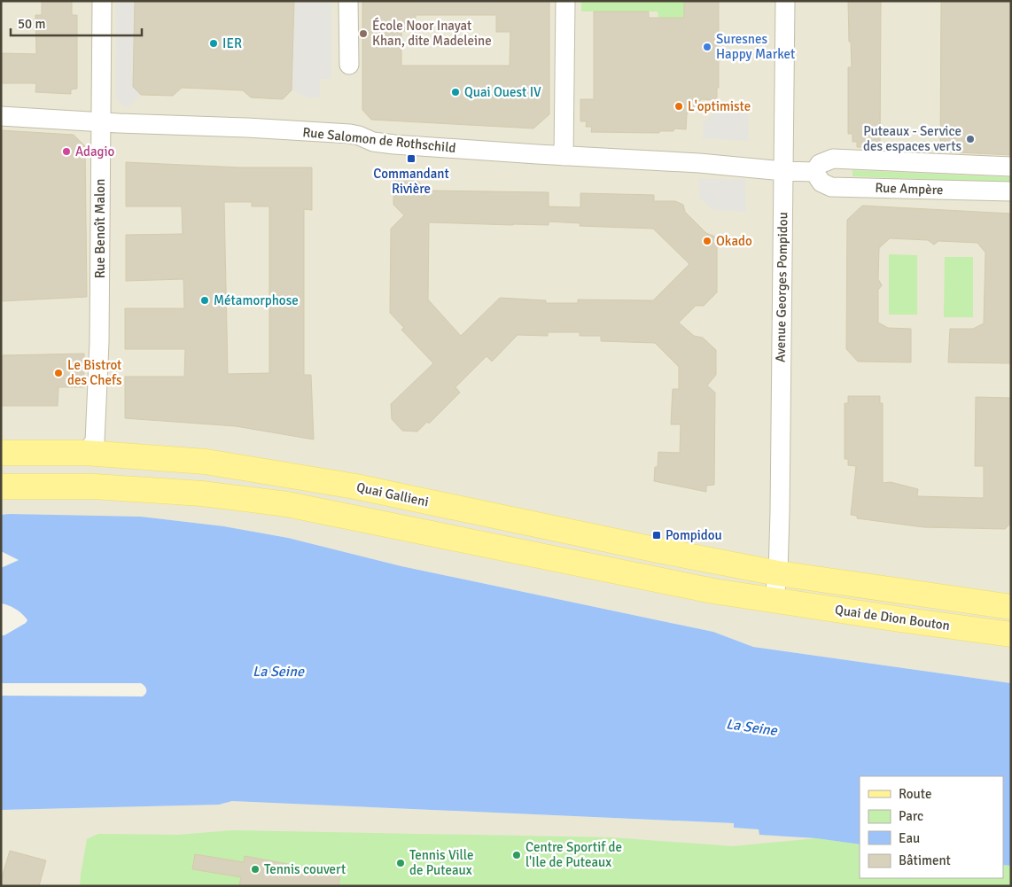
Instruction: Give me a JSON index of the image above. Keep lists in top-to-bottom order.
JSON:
{
  "streets": {
    "main road": ["Quai Gallieni", "Quai de Dion Bouton"],
    "street": [
      "Rue Salomon de Rothschild",
      "Rue Ampère",
      "Rue Benoît Malon",
      "Avenue Georges Pompidou"
    ]
  },
  "crossings": [
    ["Rue Salomon de Rothschild", "Rue Benoît Malon"],
    ["Rue Salomon de Rothschild", "Avenue Georges Pompidou"],
    ["Rue Benoît Malon", "Quai Gallieni"],
    ["Avenue Georges Pompidou", "Quai Gallieni"],
    ["Avenue Georges Pompidou", "Quai de Dion Bouton"],
    ["Quai Gallieni", "Quai de Dion Bouton"]
  ],
  "water": ["La Seine"],
  "places": {
    "other": [
      "École Noor Inayat Khan, dite Madeleine",
      "IER",
      "Suresnes Happy Market",
      "Quai Ouest IV",
      "L'optimiste",
      "Puteaux - Service des espaces verts",
      "Adagio",
      "Okado",
      "Métamorphose",
      "Le Bistrot des Chefs",
      "Centre Sportif de l'Ile de Puteaux",
      "Tennis Ville de Puteaux",
      "Tennis couvert"
    ],
    "transit": ["Commandant Rivière", "Pompidou"]
  },
  "legend": [
    "Route",
    "Parc",
    "Eau",
    "Bâtiment"
  ],
  "scale_bar": "50 m"
}
